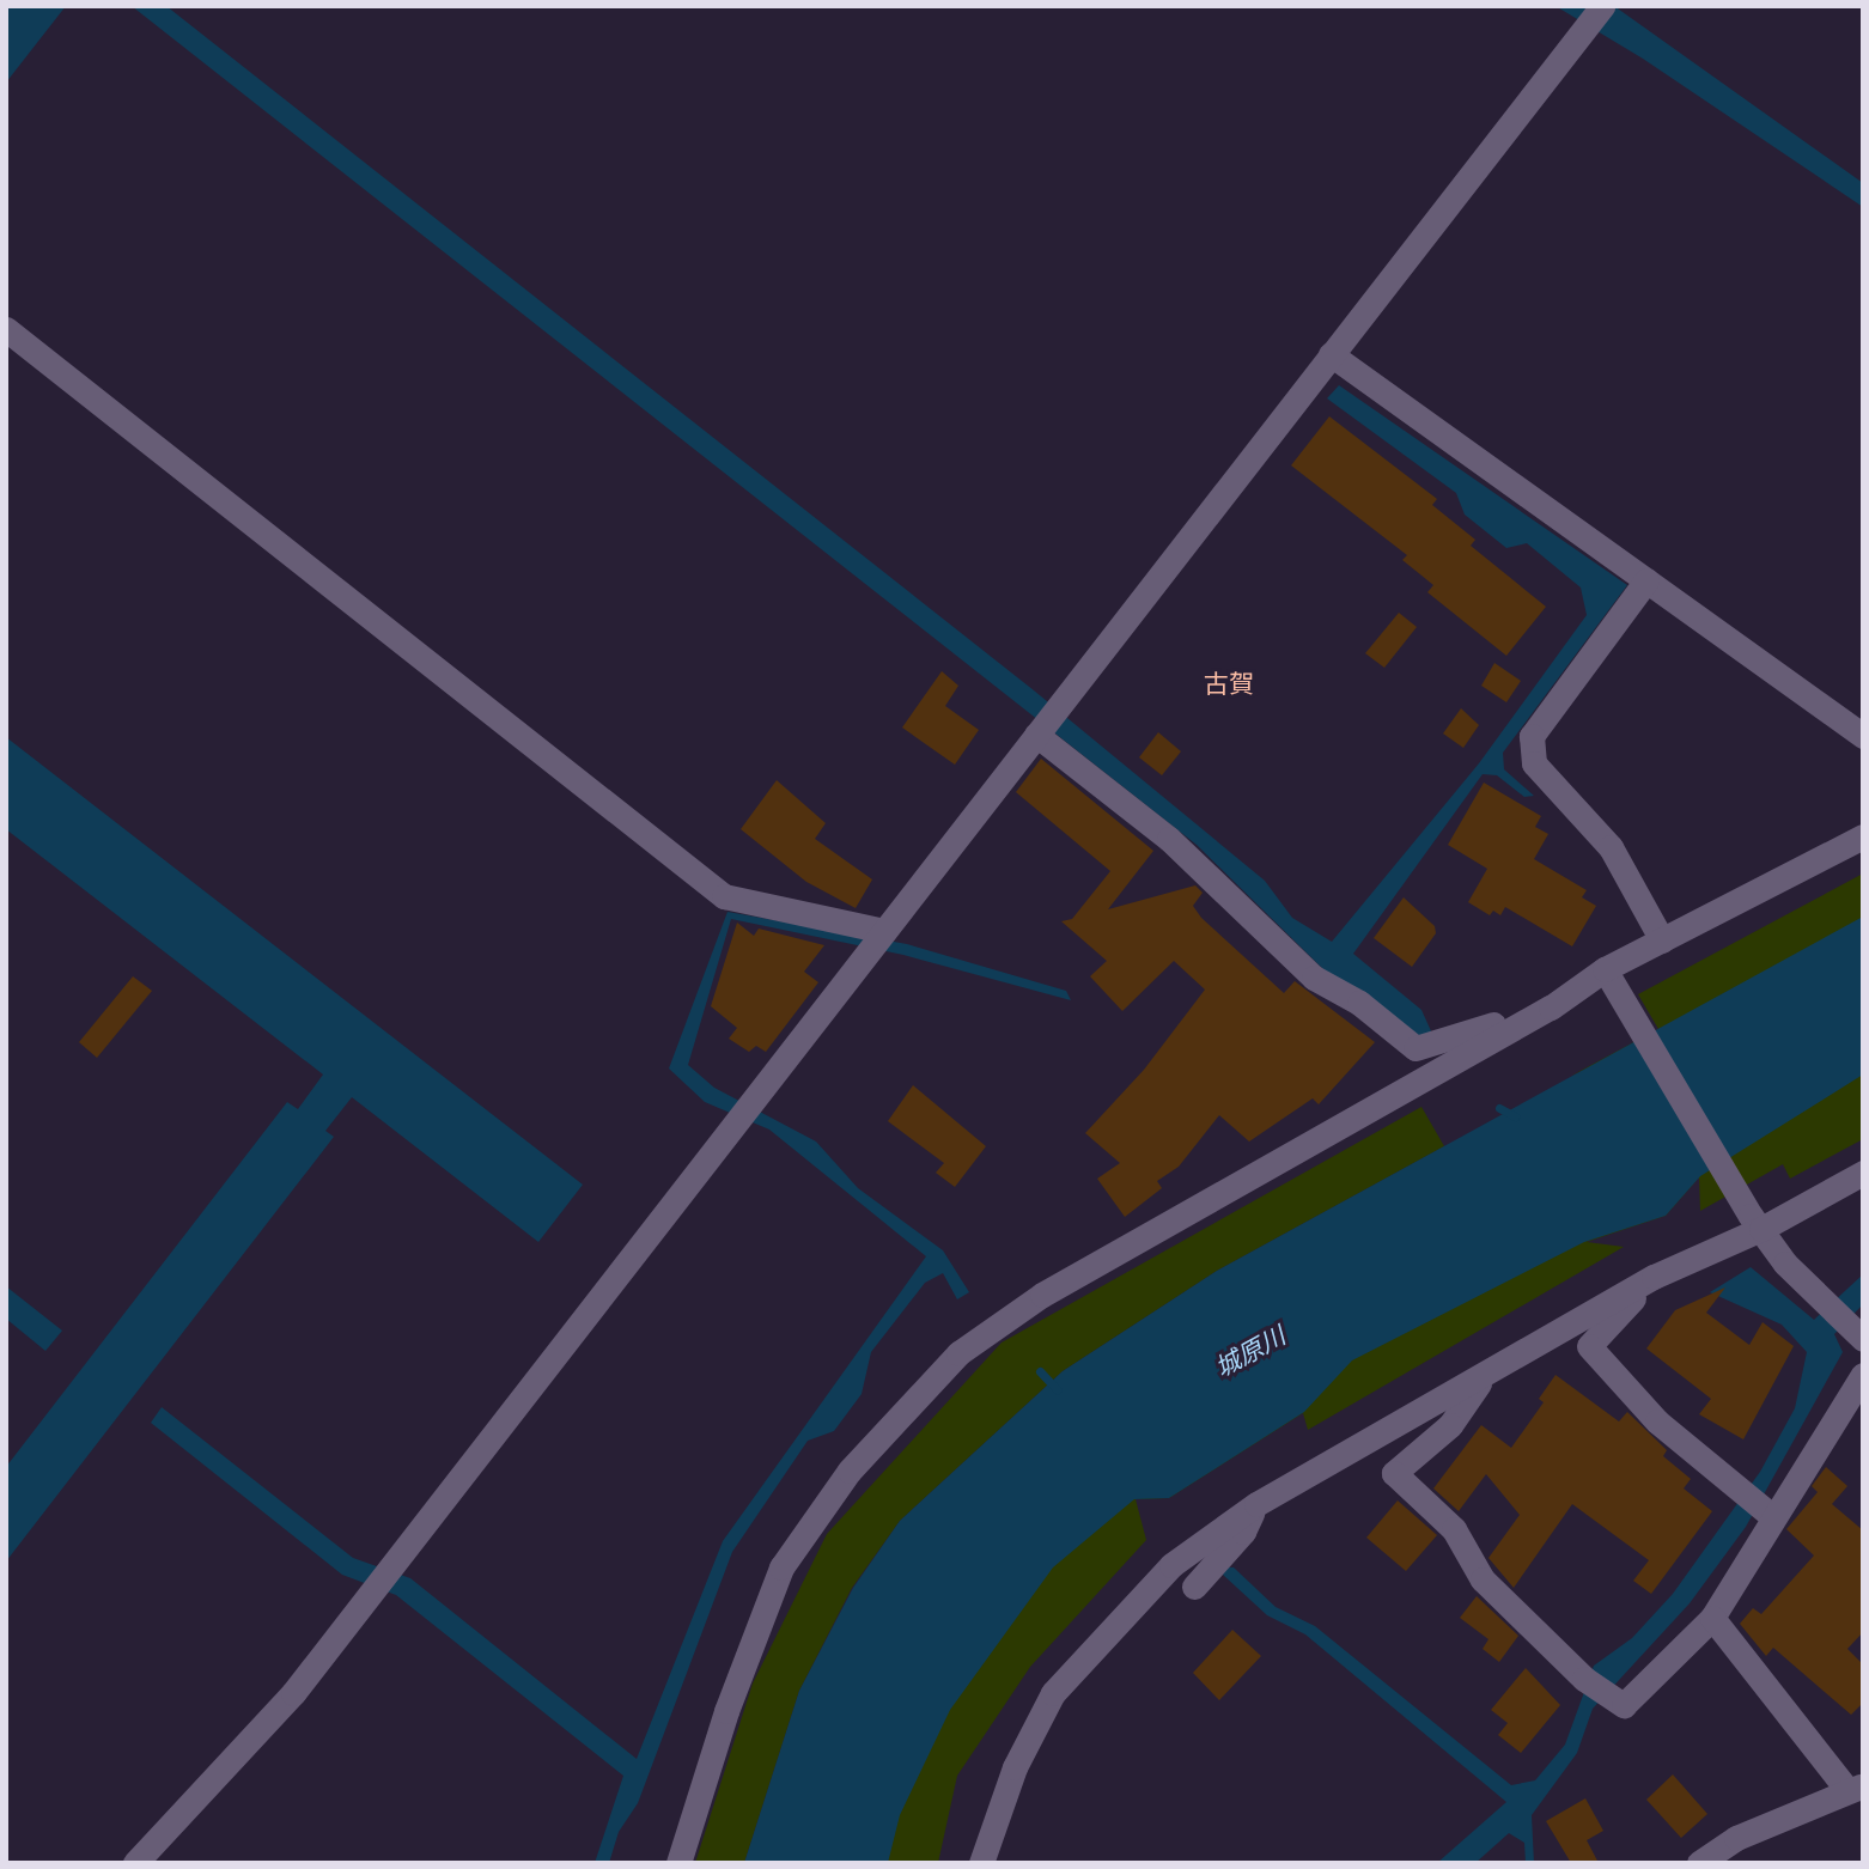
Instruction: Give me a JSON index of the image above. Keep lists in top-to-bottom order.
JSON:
{
  "districts": ["古賀"],
  "water": ["城原川"]
}
